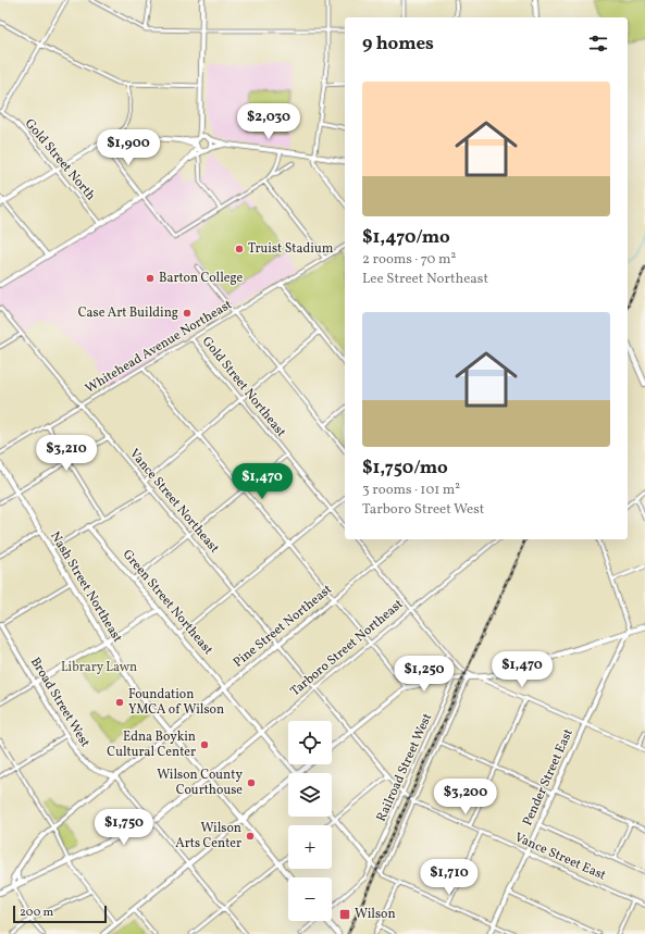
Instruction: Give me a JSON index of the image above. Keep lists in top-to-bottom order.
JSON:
{
  "streets": {
    "main road": ["Nash Street Northeast"],
    "street": [
      "Gold Street North",
      "Whitehead Avenue Northeast",
      "Gold Street Northeast",
      "Vance Street Northeast",
      "Green Street Northeast",
      "Pine Street Northeast",
      "Tarboro Street Northeast",
      "Broad Street West",
      "Railroad Street West",
      "Pender Street East",
      "Vance Street East"
    ]
  },
  "crossings": [
    ["Whitehead Avenue Northeast", "Gold Street Northeast"],
    ["Whitehead Avenue Northeast", "Vance Street Northeast"],
    ["Vance Street Northeast", "Pine Street Northeast"],
    ["Vance Street Northeast", "Tarboro Street Northeast"],
    ["Vance Street Northeast", "Vance Street East"],
    ["Nash Street Northeast", "Pine Street Northeast"],
    ["Nash Street Northeast", "Tarboro Street Northeast"],
    ["Green Street Northeast", "Pine Street Northeast"],
    ["Green Street Northeast", "Tarboro Street Northeast"],
    ["Pine Street Northeast", "Broad Street West"],
    ["Tarboro Street Northeast", "Vance Street East"],
    ["Railroad Street West", "Vance Street East"],
    ["Pender Street East", "Vance Street East"]
  ],
  "parks": ["Library Lawn"],
  "places": {
    "other": [
      "Truist Stadium",
      "Barton College",
      "Case Art Building",
      "Foundation YMCA of Wilson",
      "Edna Boykin Cultural Center",
      "Wilson County Courthouse",
      "Wilson Arts Center"
    ],
    "transit": ["Wilson"]
  },
  "scale_bar": "200 m",
  "page": {
    "heading": "9 homes",
    "list": [
      {
        "name": "$1,470/mo",
        "note": "2 rooms · 70 m² · Lee Street Northeast"
      },
      {
        "name": "$1,750/mo",
        "note": "3 rooms · 101 m² · Tarboro Street West"
      }
    ],
    "price": [
      "$2,030",
      "$1,900",
      "$3,210",
      "$1,470",
      "$1,470",
      "$1,250",
      "$3,200",
      "$1,750",
      "$1,710"
    ],
    "map_buttons": ["+", "−"],
    "scale": "200 m"
  }
}
